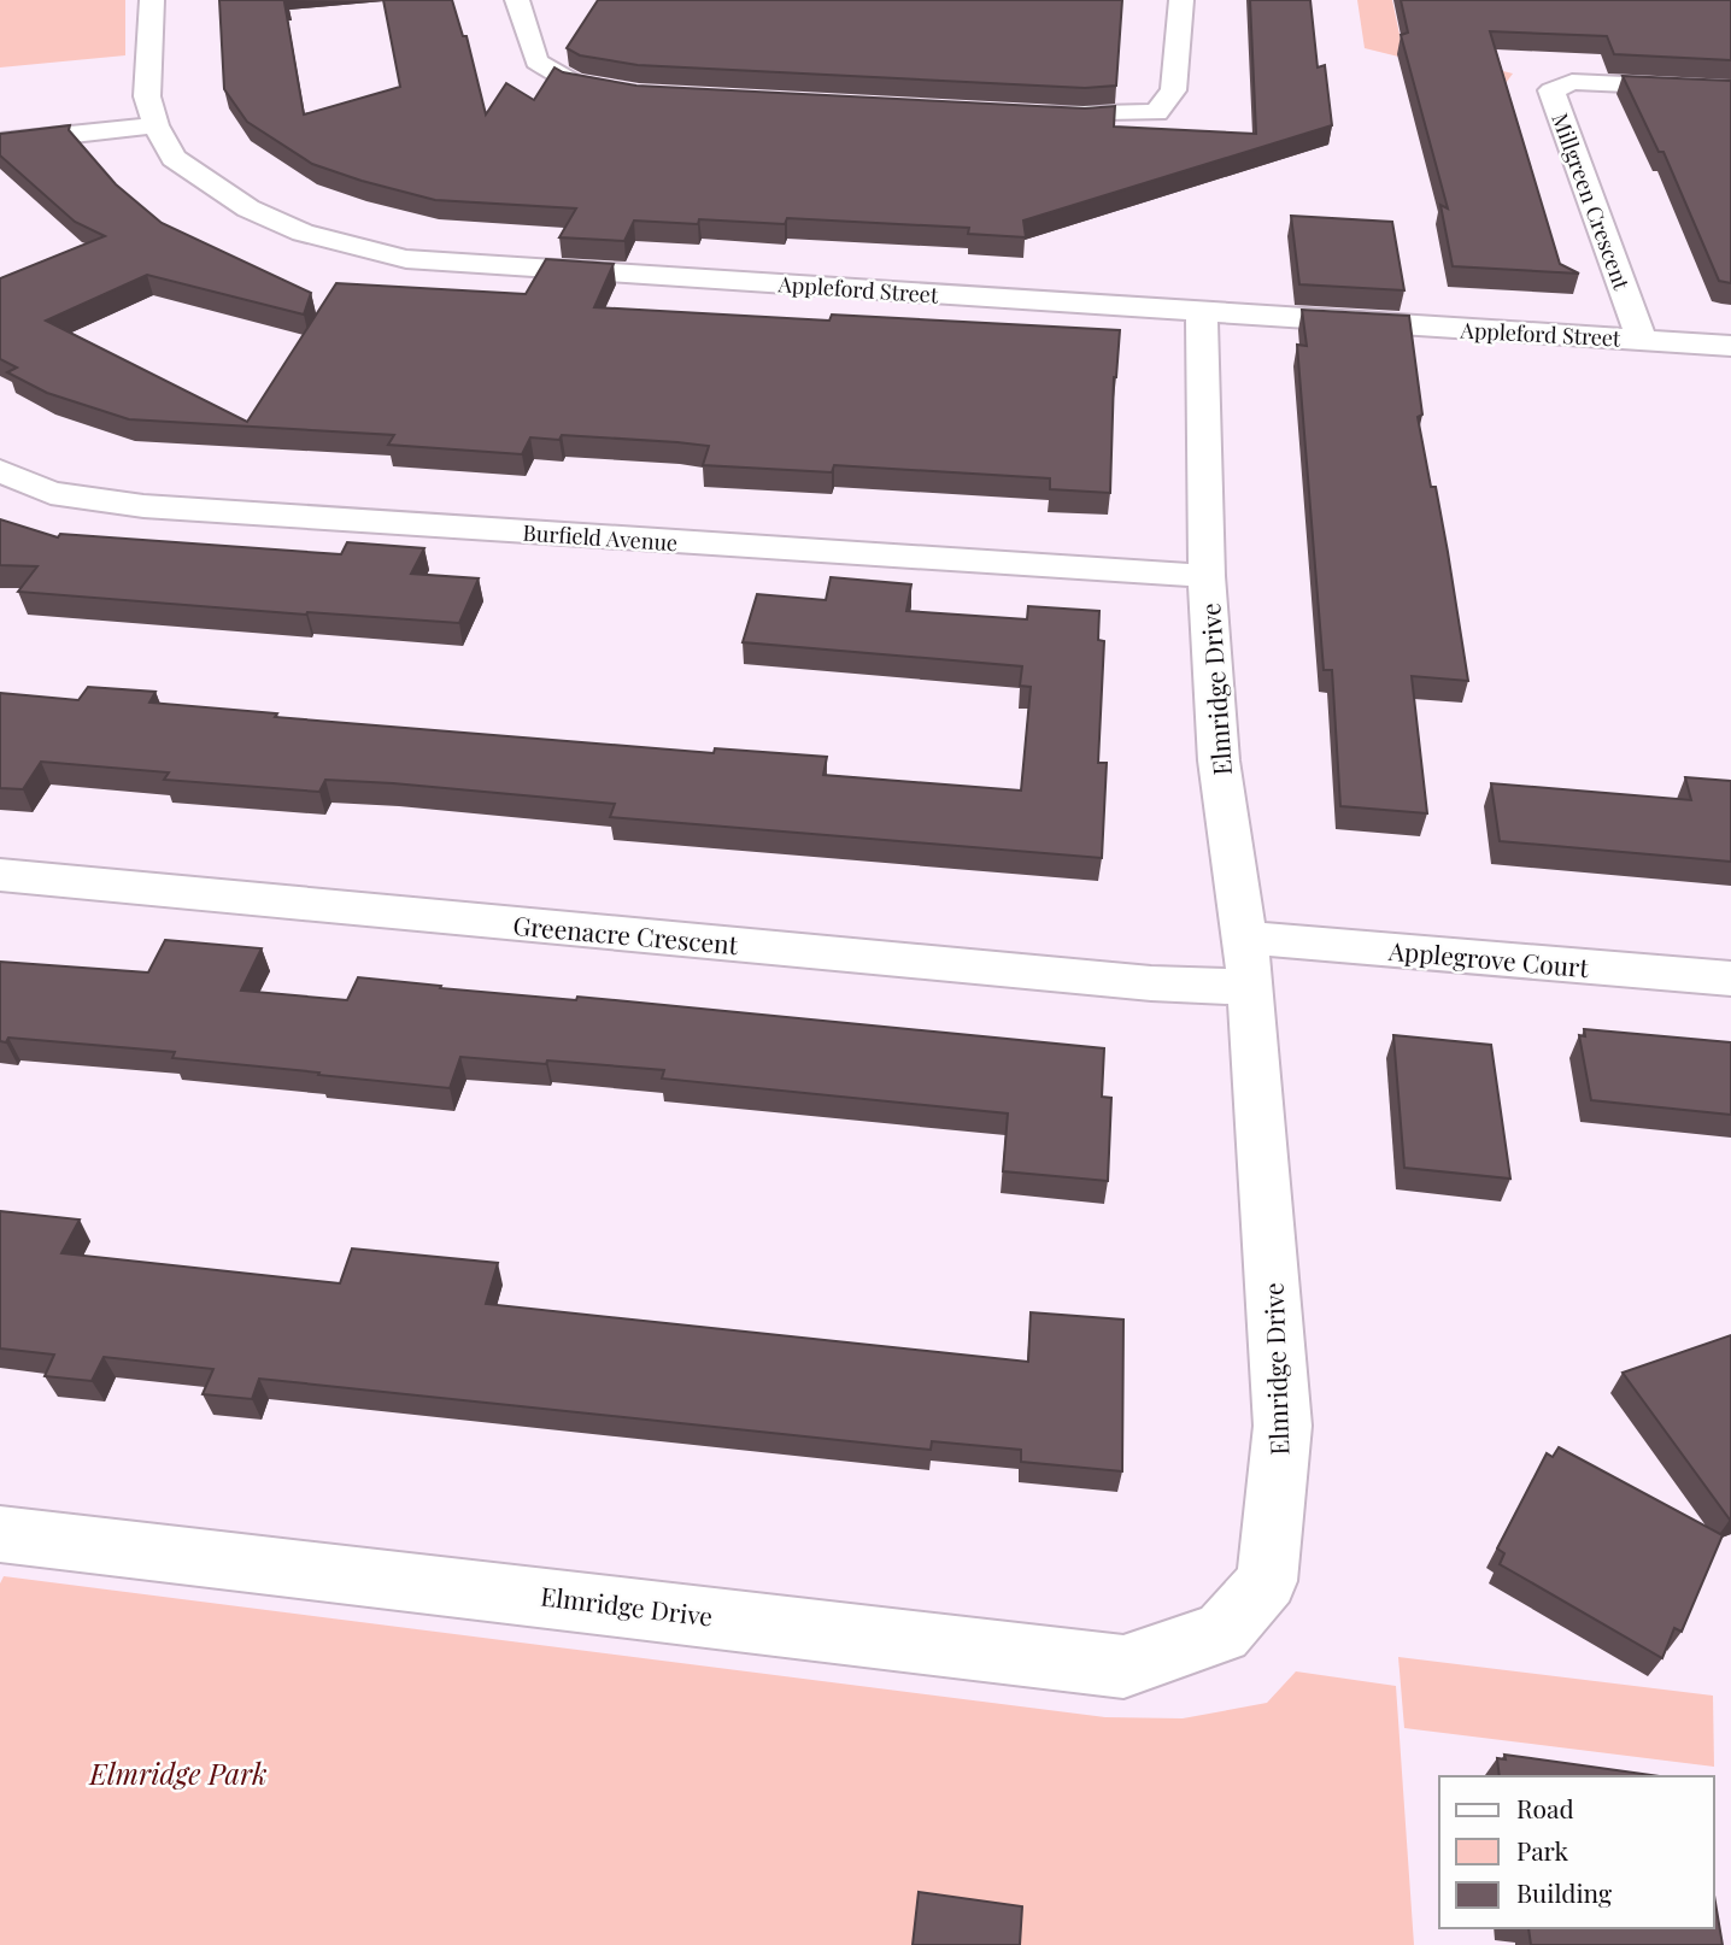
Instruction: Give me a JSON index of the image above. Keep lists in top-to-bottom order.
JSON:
{
  "streets": {
    "street": [
      "Millgreen Crescent",
      "Appleford Street",
      "Burfield Avenue",
      "Elmridge Drive",
      "Greenacre Crescent",
      "Applegrove Court"
    ]
  },
  "crossings": [
    ["Millgreen Crescent", "Appleford Street"],
    ["Appleford Street", "Elmridge Drive"],
    ["Burfield Avenue", "Elmridge Drive"],
    ["Elmridge Drive", "Greenacre Crescent"],
    ["Elmridge Drive", "Applegrove Court"],
    ["Greenacre Crescent", "Applegrove Court"]
  ],
  "parks": ["Elmridge Park"],
  "legend": ["Road", "Park", "Building"]
}
